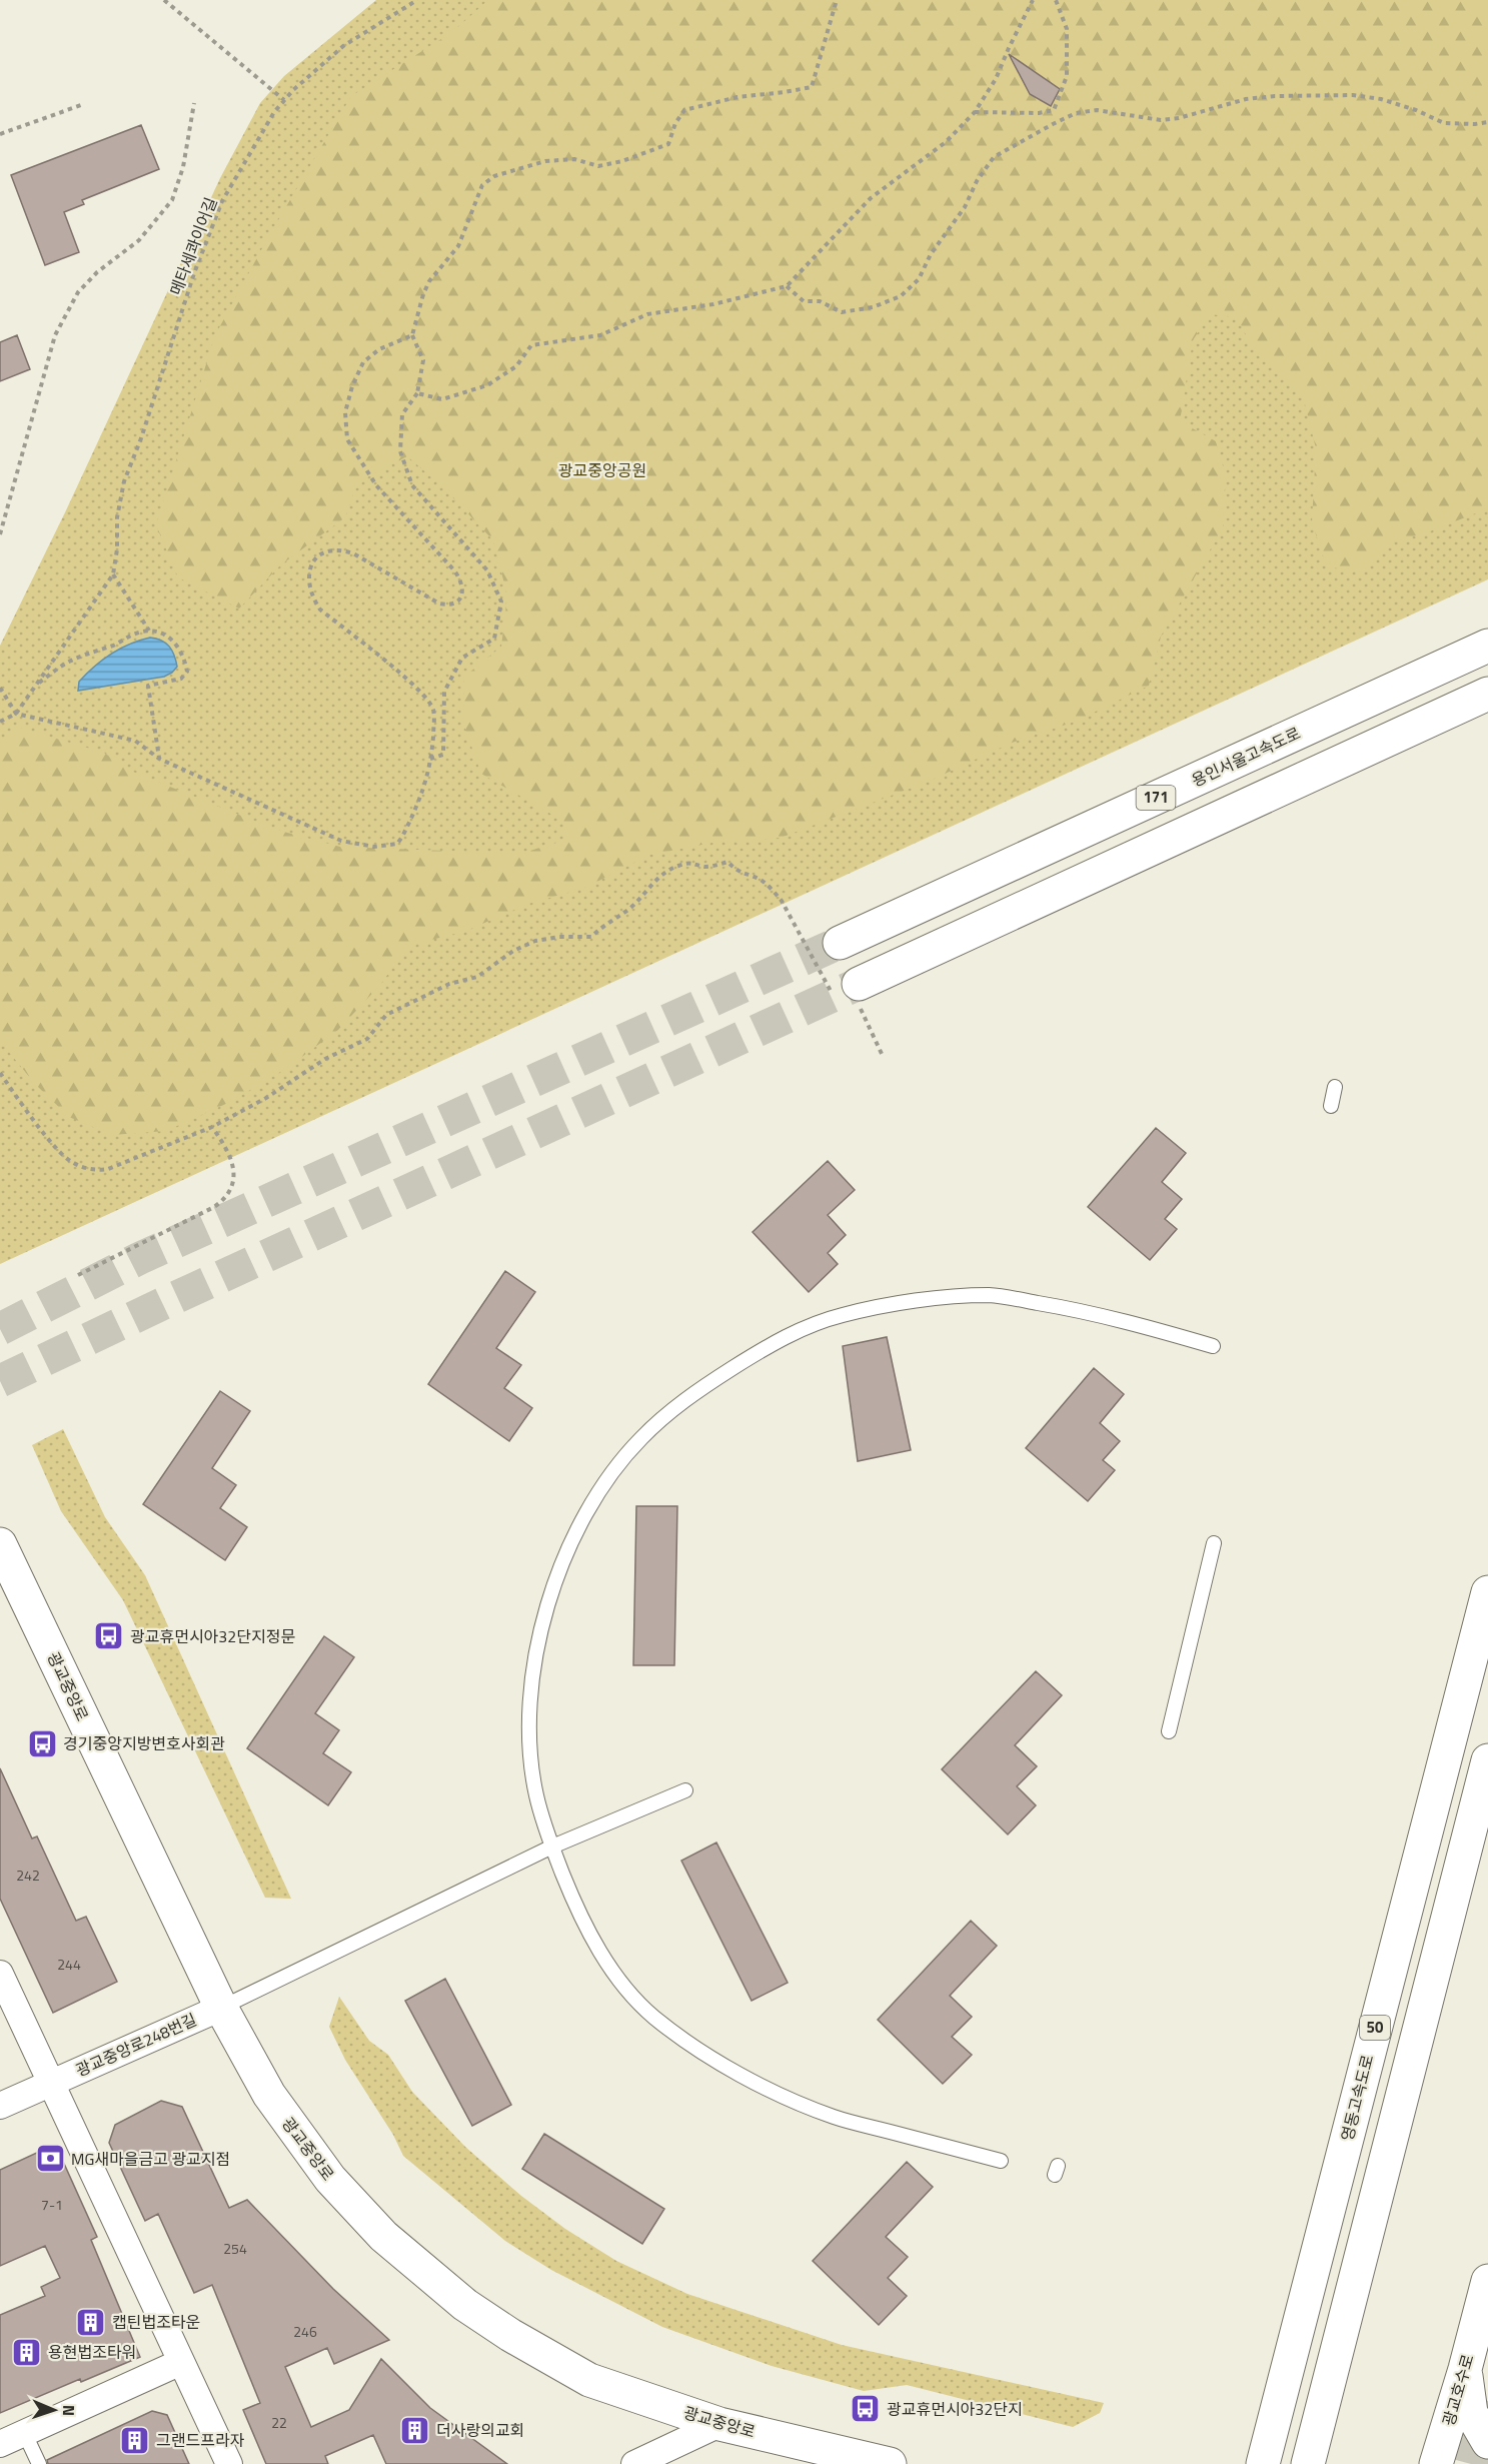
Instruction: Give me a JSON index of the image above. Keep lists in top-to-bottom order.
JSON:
{
  "streets": {
    "main road": [
      "용인서울고속도로",
      "171",
      "광교중앙로",
      "50",
      "영동고속도로",
      "광교호수로"
    ],
    "street": ["광교중앙로248번길"],
    "path": ["메타세콰이어길"]
  },
  "crossings": [
    ["광교중앙로", "광교중앙로248번길"]
  ],
  "parks": ["광교중앙공원"],
  "places": {
    "bus stop": ["광교휴먼시아32단지정문", "경기중앙지방변호사회관", "광교휴먼시아32단지"],
    "bank": ["MG새마을금고 광교지점"],
    "building": [
      "캡틴법조타운",
      "용현법조타워",
      "더사랑의교회",
      "그랜드프라자"
    ]
  },
  "house_numbers": [
    "242",
    "244",
    "7-1",
    "254",
    "246",
    "22"
  ],
  "north": "right"
}
